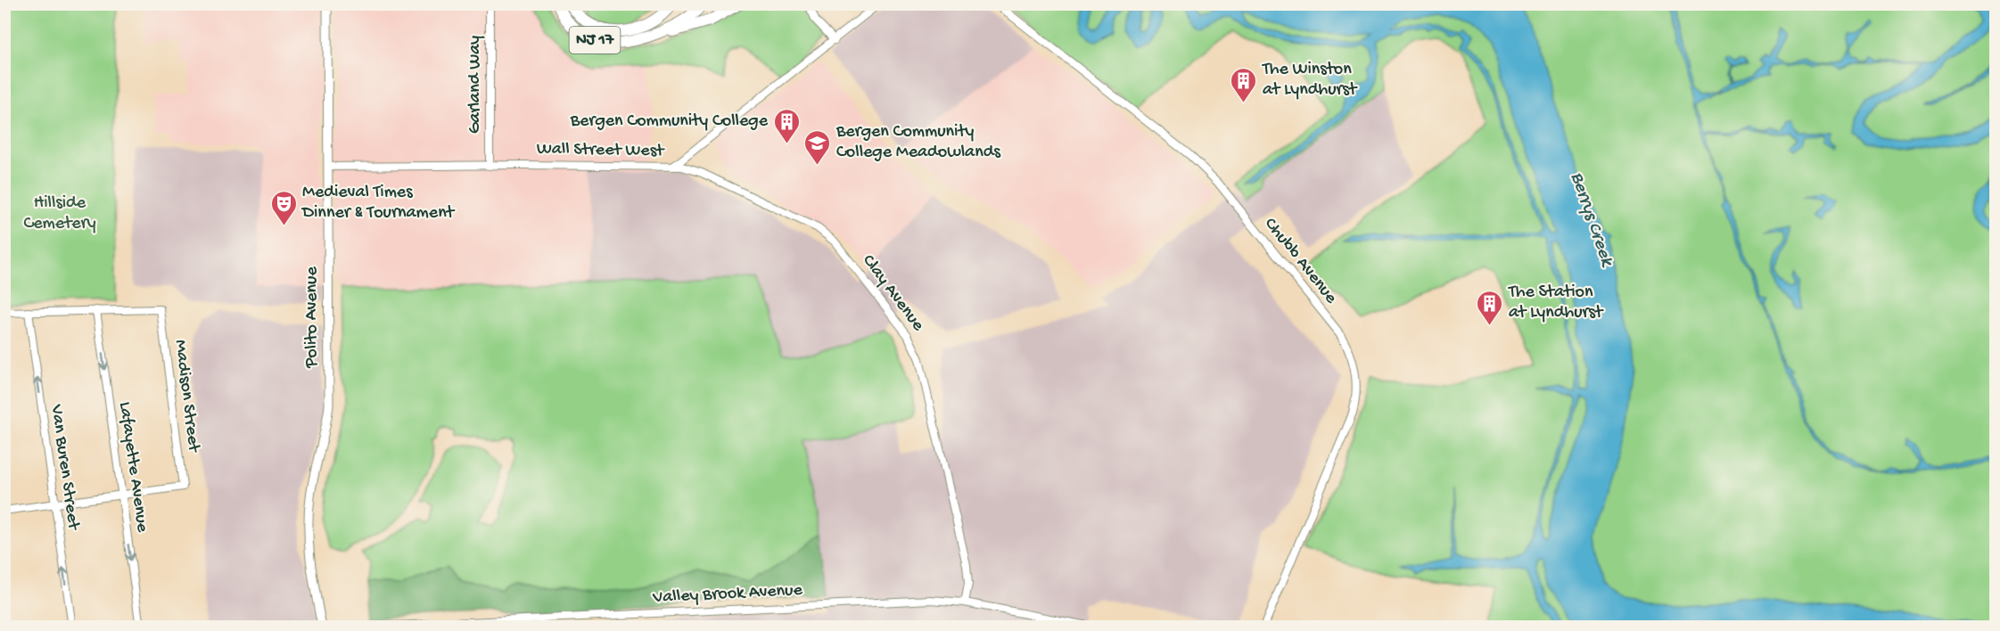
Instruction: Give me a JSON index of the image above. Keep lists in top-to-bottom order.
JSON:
{
  "streets": {
    "main road": ["NJ 17"],
    "street": [
      "Garland Way",
      "Wall Street West",
      "Chubb Avenue",
      "Clay Avenue",
      "Polito Avenue",
      "Madison Street",
      "Van Buren Street",
      "Lafayette Avenue",
      "Valley Brook Avenue"
    ]
  },
  "crossings": [
    ["Garland Way", "Wall Street West"],
    ["Wall Street West", "Clay Avenue"],
    ["Wall Street West", "Polito Avenue"],
    ["Clay Avenue", "Valley Brook Avenue"],
    ["Madison Street", "Lafayette Avenue"]
  ],
  "one_way": ["Van Buren Street", "Lafayette Avenue"],
  "water": ["Berrys Creek"],
  "parks": ["Hillside Cemetery"],
  "places": {
    "building": ["The Winston at Lyndhurst", "Bergen Community College", "The Station at Lyndhurst"],
    "school or university": ["Bergen Community College Meadowlands"],
    "theatre": ["Medieval Times Dinner & Tournament"]
  }
}
